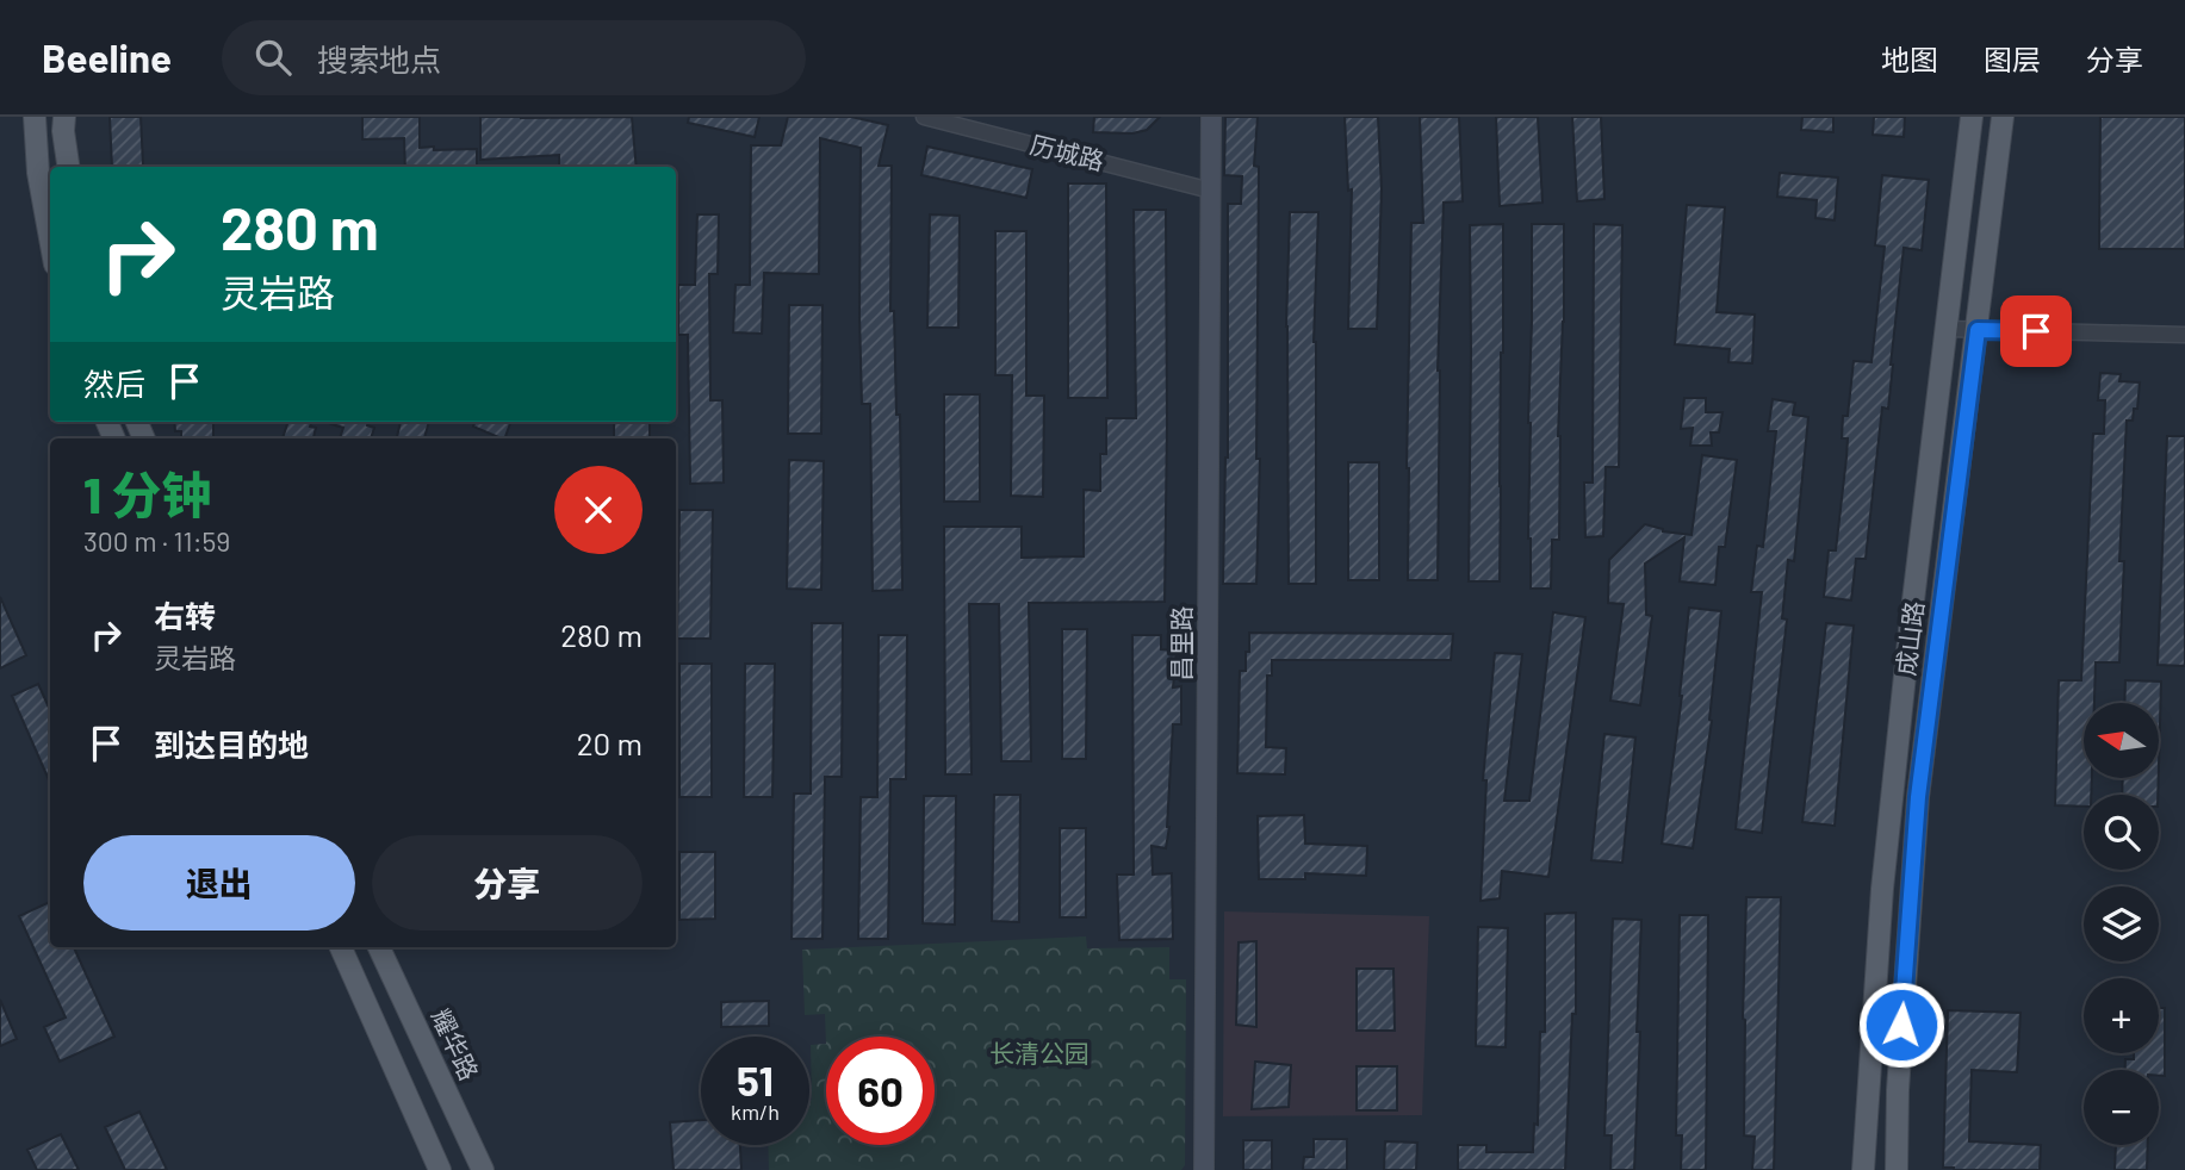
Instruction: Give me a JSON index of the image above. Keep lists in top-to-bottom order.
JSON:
{
  "streets": {
    "main road": ["成山路", "耀华路"],
    "street": ["历城路", "昌里路"]
  },
  "crossings": [
    ["历城路", "昌里路"]
  ],
  "parks": ["长清公园"],
  "north": "left",
  "page": {
    "header": "Beeline",
    "search": "搜索地点",
    "nav": ["地图", "图层", "分享"],
    "turn": ["280 m", "灵岩路"],
    "then": "然后",
    "heading": ["1 分钟", "300 m · 11:59"],
    "list": [
      {
        "name": "右转",
        "note": "灵岩路",
        "value": "280 m"
      },
      {
        "name": "到达目的地",
        "value": "20 m"
      }
    ],
    "map_buttons": ["+", "−"],
    "buttons": ["退出", "分享"],
    "speed": "51 km/h",
    "limit": "60"
  }
}
